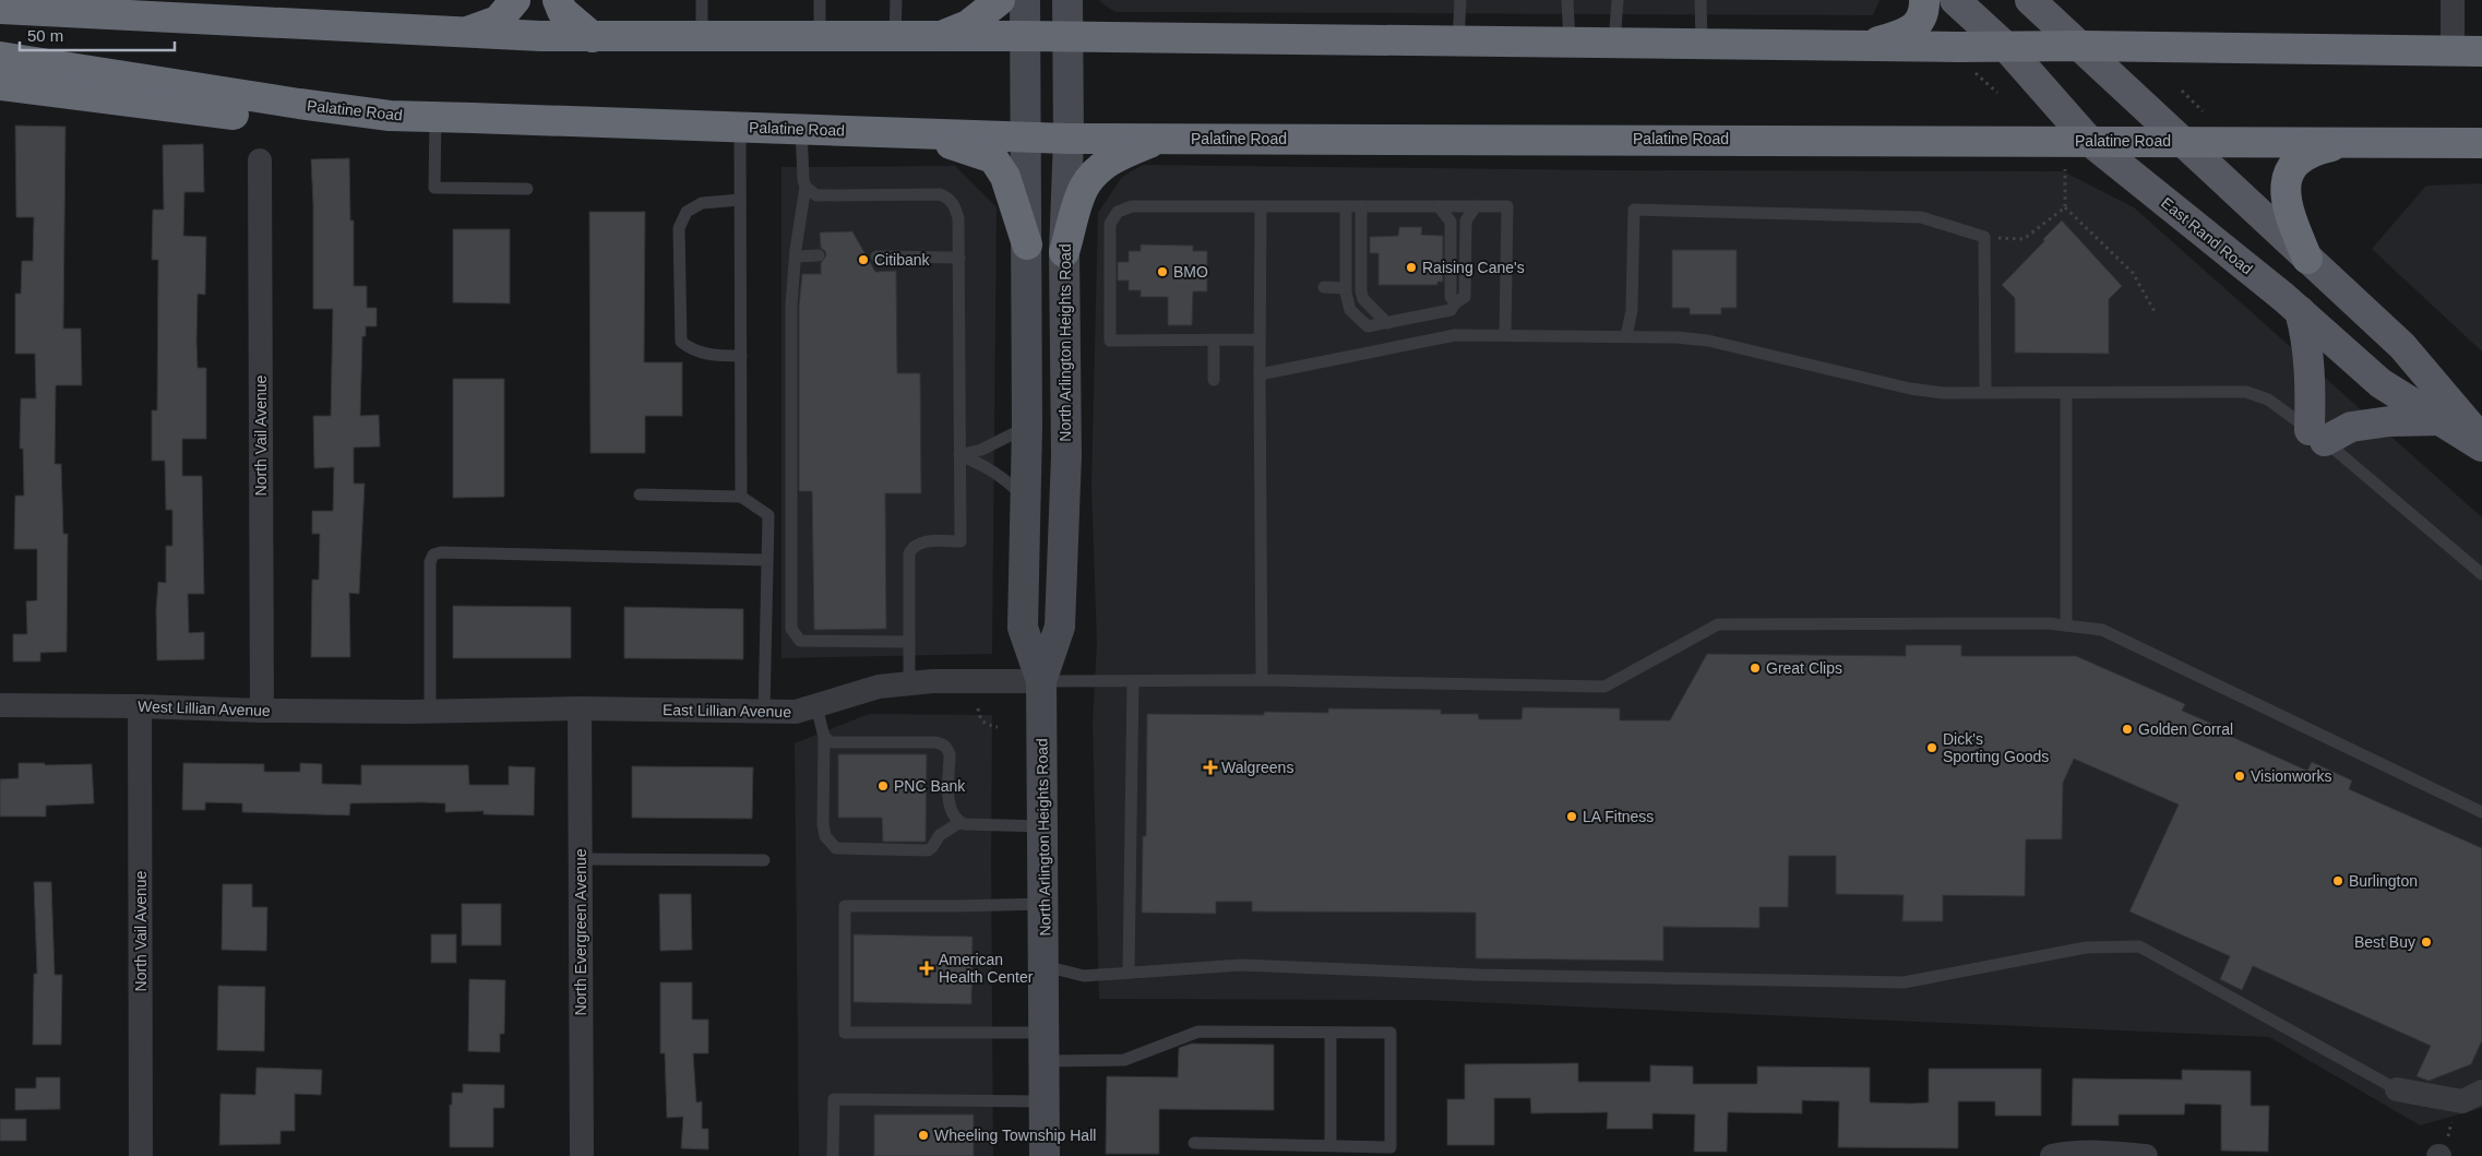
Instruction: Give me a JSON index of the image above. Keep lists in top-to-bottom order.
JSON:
{
  "streets": {
    "highway": ["Palatine Road"],
    "main road": ["East Rand Road", "North Arlington Heights Road"],
    "street": [
      "North Vail Avenue",
      "West Lillian Avenue",
      "East Lillian Avenue",
      "North Evergreen Avenue"
    ]
  },
  "crossings": [
    ["Palatine Road", "East Rand Road"],
    ["Palatine Road", "North Arlington Heights Road"],
    ["North Arlington Heights Road", "East Lillian Avenue"],
    ["North Vail Avenue", "West Lillian Avenue"],
    ["West Lillian Avenue", "East Lillian Avenue"],
    ["East Lillian Avenue", "North Evergreen Avenue"]
  ],
  "places": {
    "other": [
      "Citibank",
      "Raising Cane's",
      "BMO",
      "Great Clips",
      "Golden Corral",
      "Dick's Sporting Goods",
      "Visionworks",
      "PNC Bank",
      "LA Fitness",
      "Burlington",
      "Best Buy",
      "Wheeling Township Hall"
    ],
    "health": ["Walgreens", "American Health Center"]
  },
  "scale_bar": "50 m"
}
